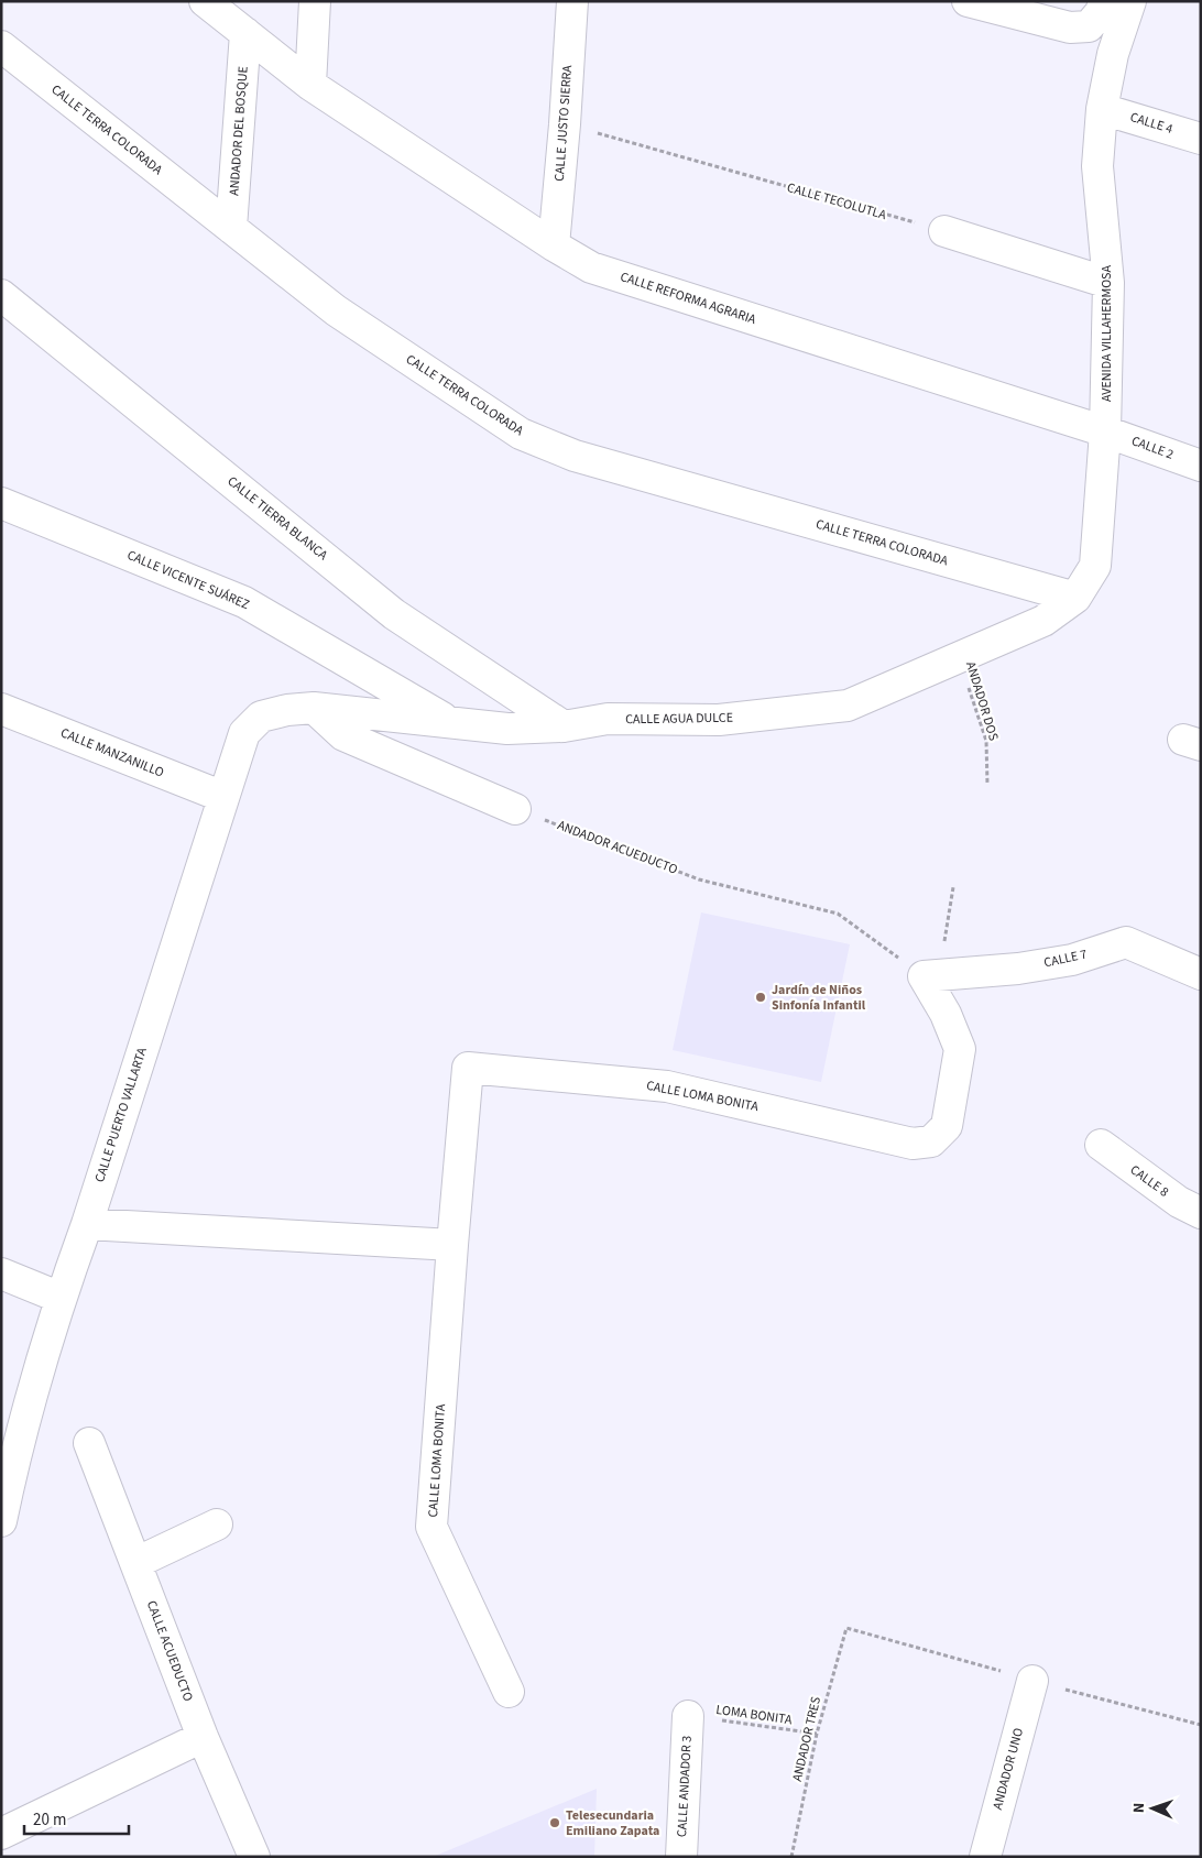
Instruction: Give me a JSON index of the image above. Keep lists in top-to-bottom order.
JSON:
{
  "streets": {
    "street": [
      "CALLE JUSTO SIERRA",
      "CALLE 4",
      "CALLE TERRA COLORADA",
      "ANDADOR DEL BOSQUE",
      "CALLE REFORMA AGRARIA",
      "AVENIDA VILLAHERMOSA",
      "CALLE 2",
      "CALLE TIERRA BLANCA",
      "CALLE VICENTE SUÁREZ",
      "CALLE AGUA DULCE",
      "CALLE MANZANILLO",
      "CALLE 7",
      "CALLE LOMA BONITA",
      "CALLE PUERTO VALLARTA",
      "CALLE 8",
      "CALLE ACUEDUCTO",
      "ANDADOR UNO",
      "CALLE ANDADOR 3"
    ],
    "path": [
      "CALLE TECOLUTLA",
      "ANDADOR DOS",
      "ANDADOR ACUEDUCTO",
      "LOMA BONITA",
      "ANDADOR TRES"
    ]
  },
  "crossings": [
    ["CALLE JUSTO SIERRA", "CALLE TECOLUTLA"],
    ["CALLE JUSTO SIERRA", "CALLE REFORMA AGRARIA"],
    ["CALLE 4", "AVENIDA VILLAHERMOSA"],
    ["CALLE TERRA COLORADA", "ANDADOR DEL BOSQUE"],
    ["CALLE TERRA COLORADA", "AVENIDA VILLAHERMOSA"],
    ["CALLE TERRA COLORADA", "CALLE AGUA DULCE"],
    ["ANDADOR DEL BOSQUE", "CALLE REFORMA AGRARIA"],
    ["CALLE REFORMA AGRARIA", "AVENIDA VILLAHERMOSA"],
    ["CALLE REFORMA AGRARIA", "CALLE 2"],
    ["AVENIDA VILLAHERMOSA", "CALLE 2"],
    ["AVENIDA VILLAHERMOSA", "CALLE AGUA DULCE"],
    ["CALLE TIERRA BLANCA", "CALLE AGUA DULCE"],
    ["CALLE VICENTE SUÁREZ", "CALLE AGUA DULCE"],
    ["ANDADOR DOS", "CALLE AGUA DULCE"],
    ["CALLE AGUA DULCE", "CALLE PUERTO VALLARTA"],
    ["CALLE MANZANILLO", "CALLE PUERTO VALLARTA"],
    ["ANDADOR ACUEDUCTO", "CALLE 7"],
    ["ANDADOR ACUEDUCTO", "CALLE LOMA BONITA"],
    ["CALLE 7", "CALLE LOMA BONITA"],
    ["LOMA BONITA", "ANDADOR TRES"],
    ["LOMA BONITA", "CALLE ANDADOR 3"]
  ],
  "places": ["Jardín de Niños Sinfonía Infantil", "Telesecundaria Emiliano Zapata"],
  "scale_bar": "20 m",
  "north": "left"
}
